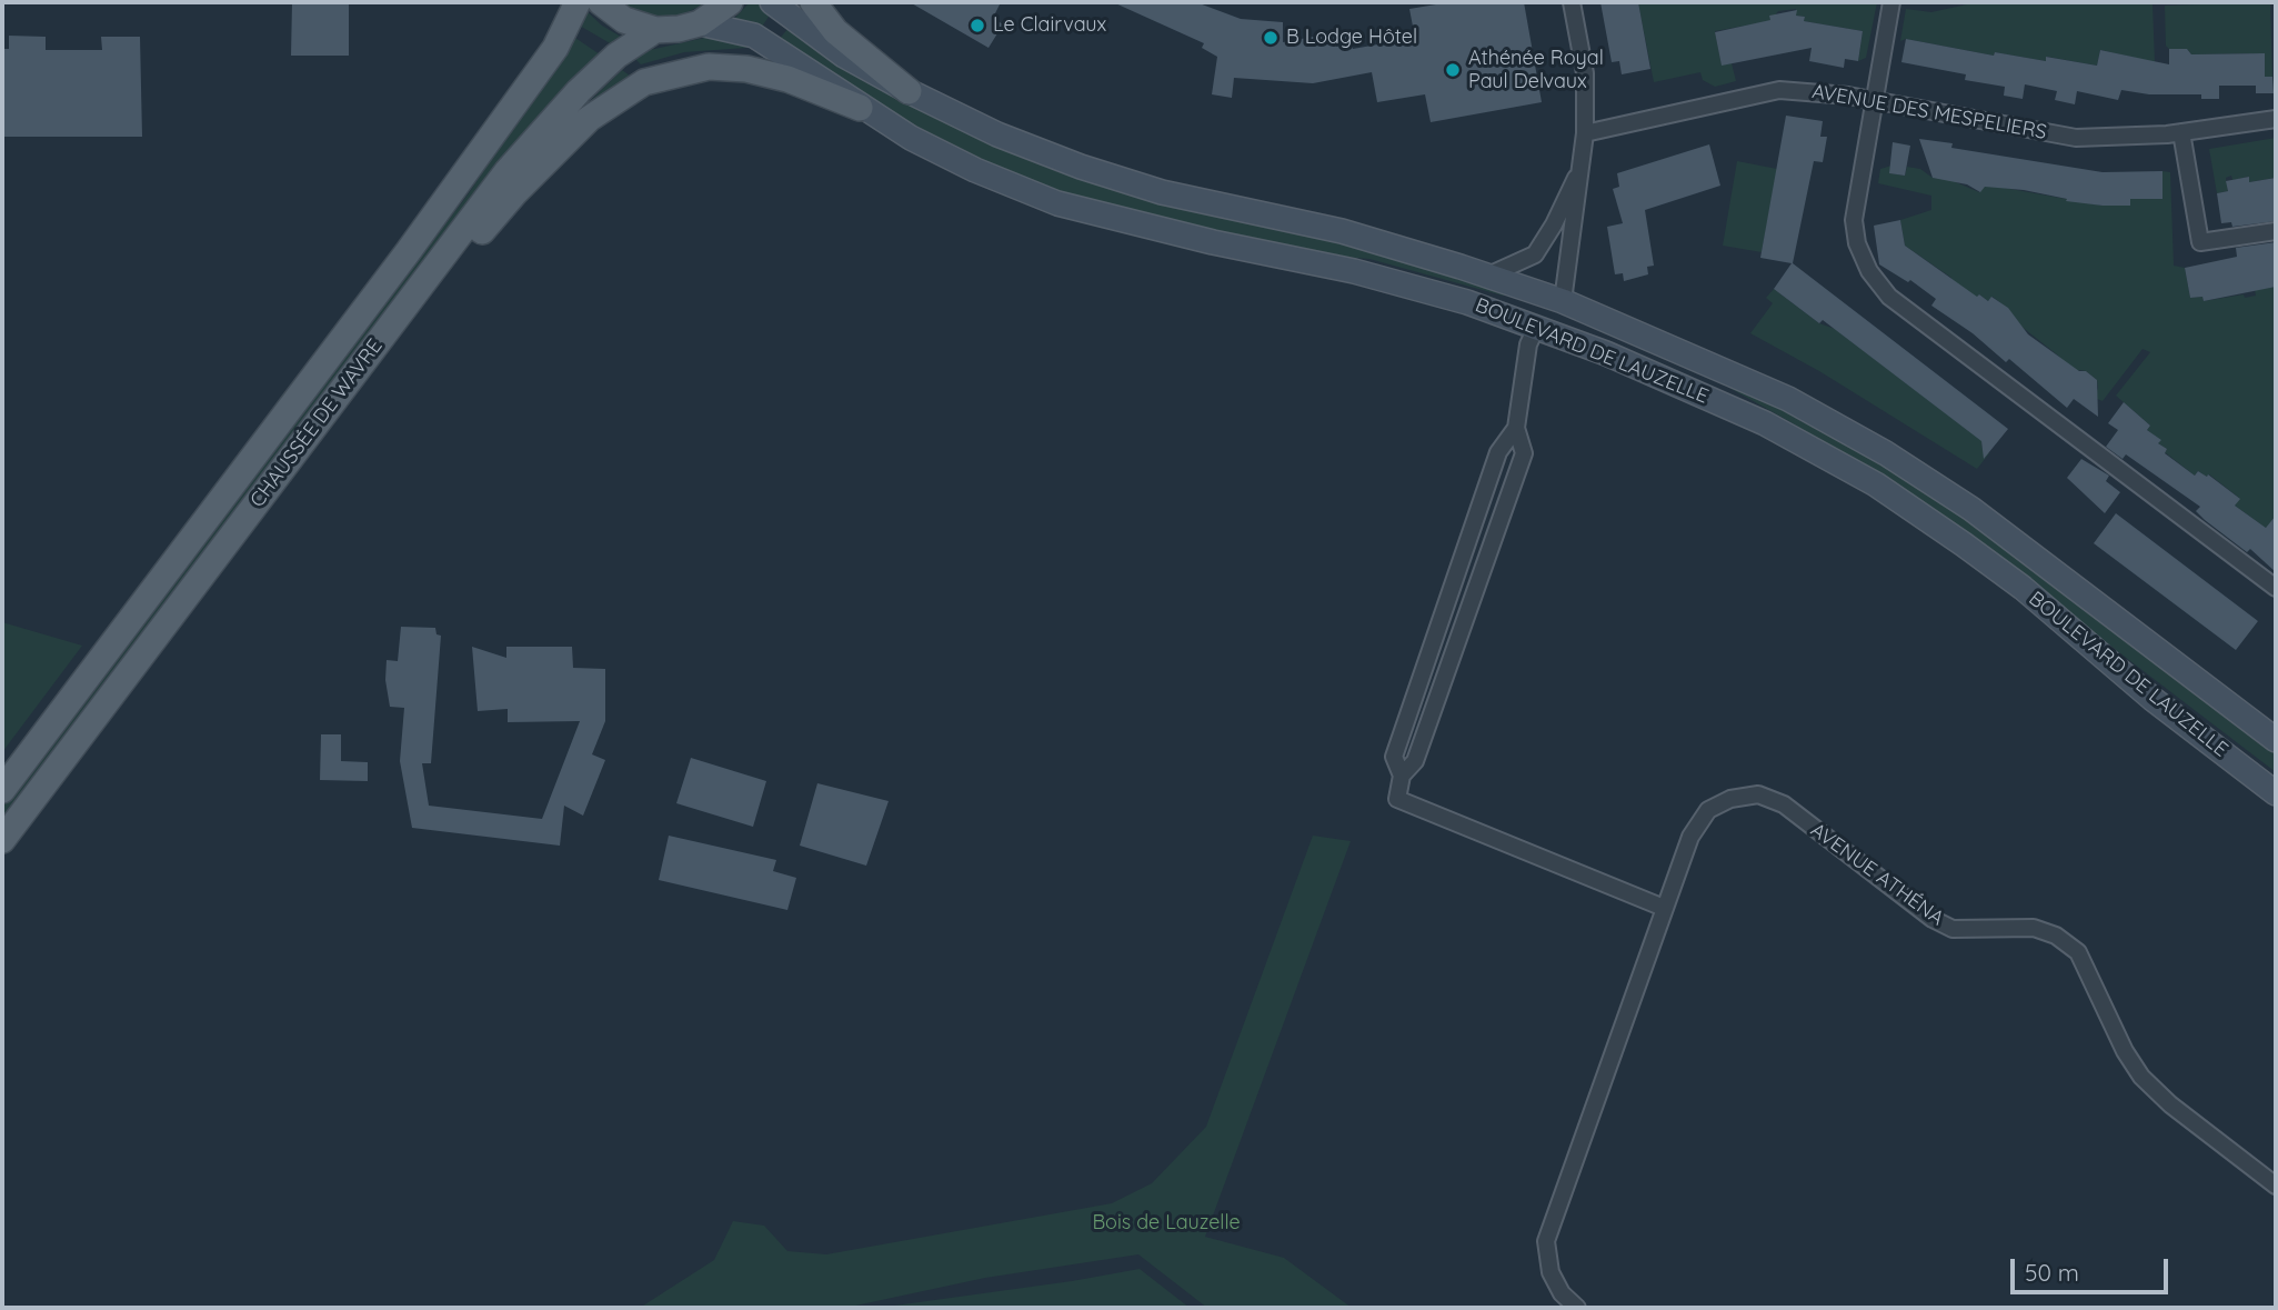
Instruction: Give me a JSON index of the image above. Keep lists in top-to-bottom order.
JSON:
{
  "streets": {
    "main road": ["BOULEVARD DE LAUZELLE", "CHAUSSÉE DE WAVRE"],
    "street": ["AVENUE DES MESPELIERS", "AVENUE ATHÉNA"]
  },
  "crossings": [
    ["BOULEVARD DE LAUZELLE", "CHAUSSÉE DE WAVRE"]
  ],
  "parks": ["Bois de Lauzelle"],
  "places": ["Le Clairvaux", "B Lodge Hôtel", "Athénée Royal Paul Delvaux"],
  "scale_bar": "50 m"
}
